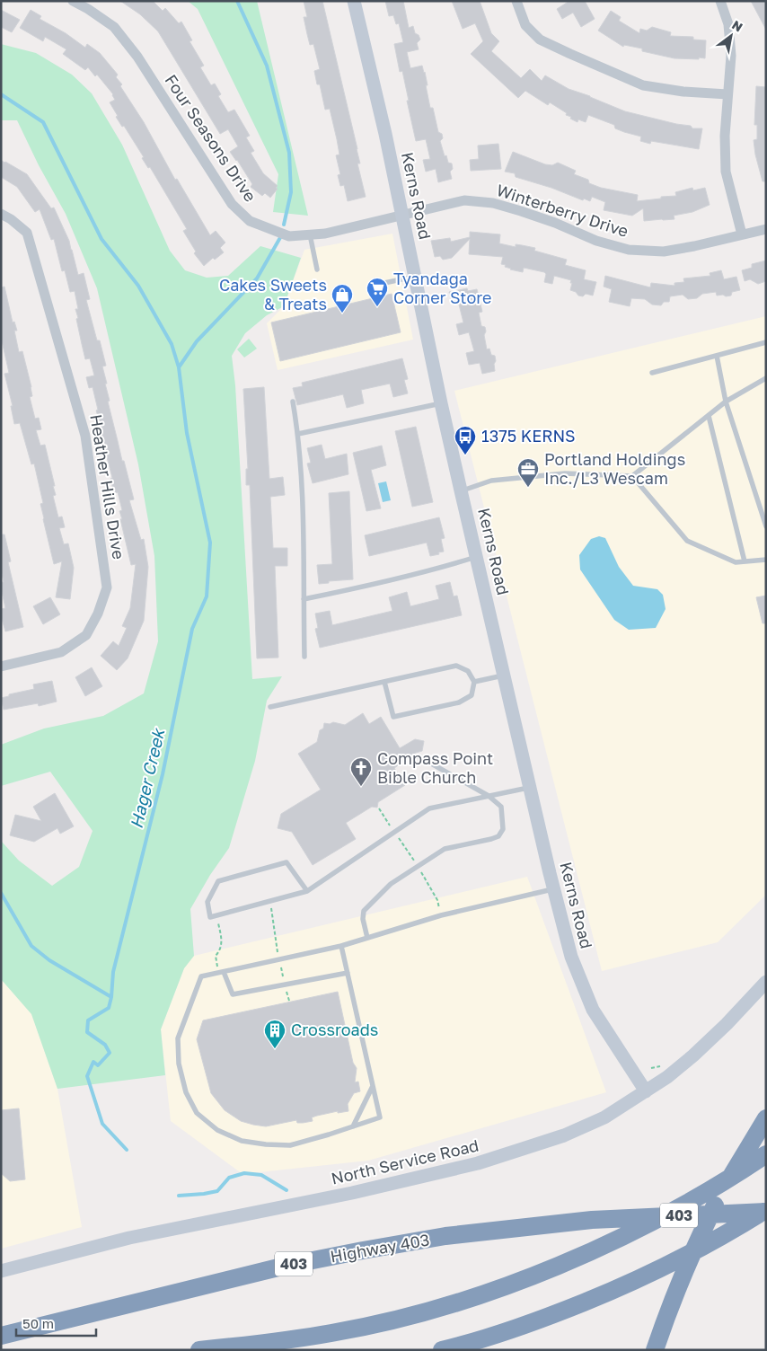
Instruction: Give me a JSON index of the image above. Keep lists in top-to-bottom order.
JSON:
{
  "streets": {
    "highway": ["403", "Highway 403"],
    "street": [
      "Four Seasons Drive",
      "Kerns Road",
      "Winterberry Drive",
      "Heather Hills Drive",
      "North Service Road"
    ]
  },
  "crossings": [
    ["Four Seasons Drive", "Kerns Road"],
    ["Four Seasons Drive", "Winterberry Drive"],
    ["Kerns Road", "Winterberry Drive"],
    ["Kerns Road", "North Service Road"]
  ],
  "water": ["Hager Creek"],
  "places": {
    "supermarket": ["Tyandaga Corner Store"],
    "shop": ["Cakes Sweets & Treats"],
    "bus stop": ["1375 KERNS"],
    "office": ["Portland Holdings Inc./L3 Wescam"],
    "church": ["Compass Point Bible Church"],
    "building": ["Crossroads"]
  },
  "scale_bar": "50 m",
  "north": "top right"
}
